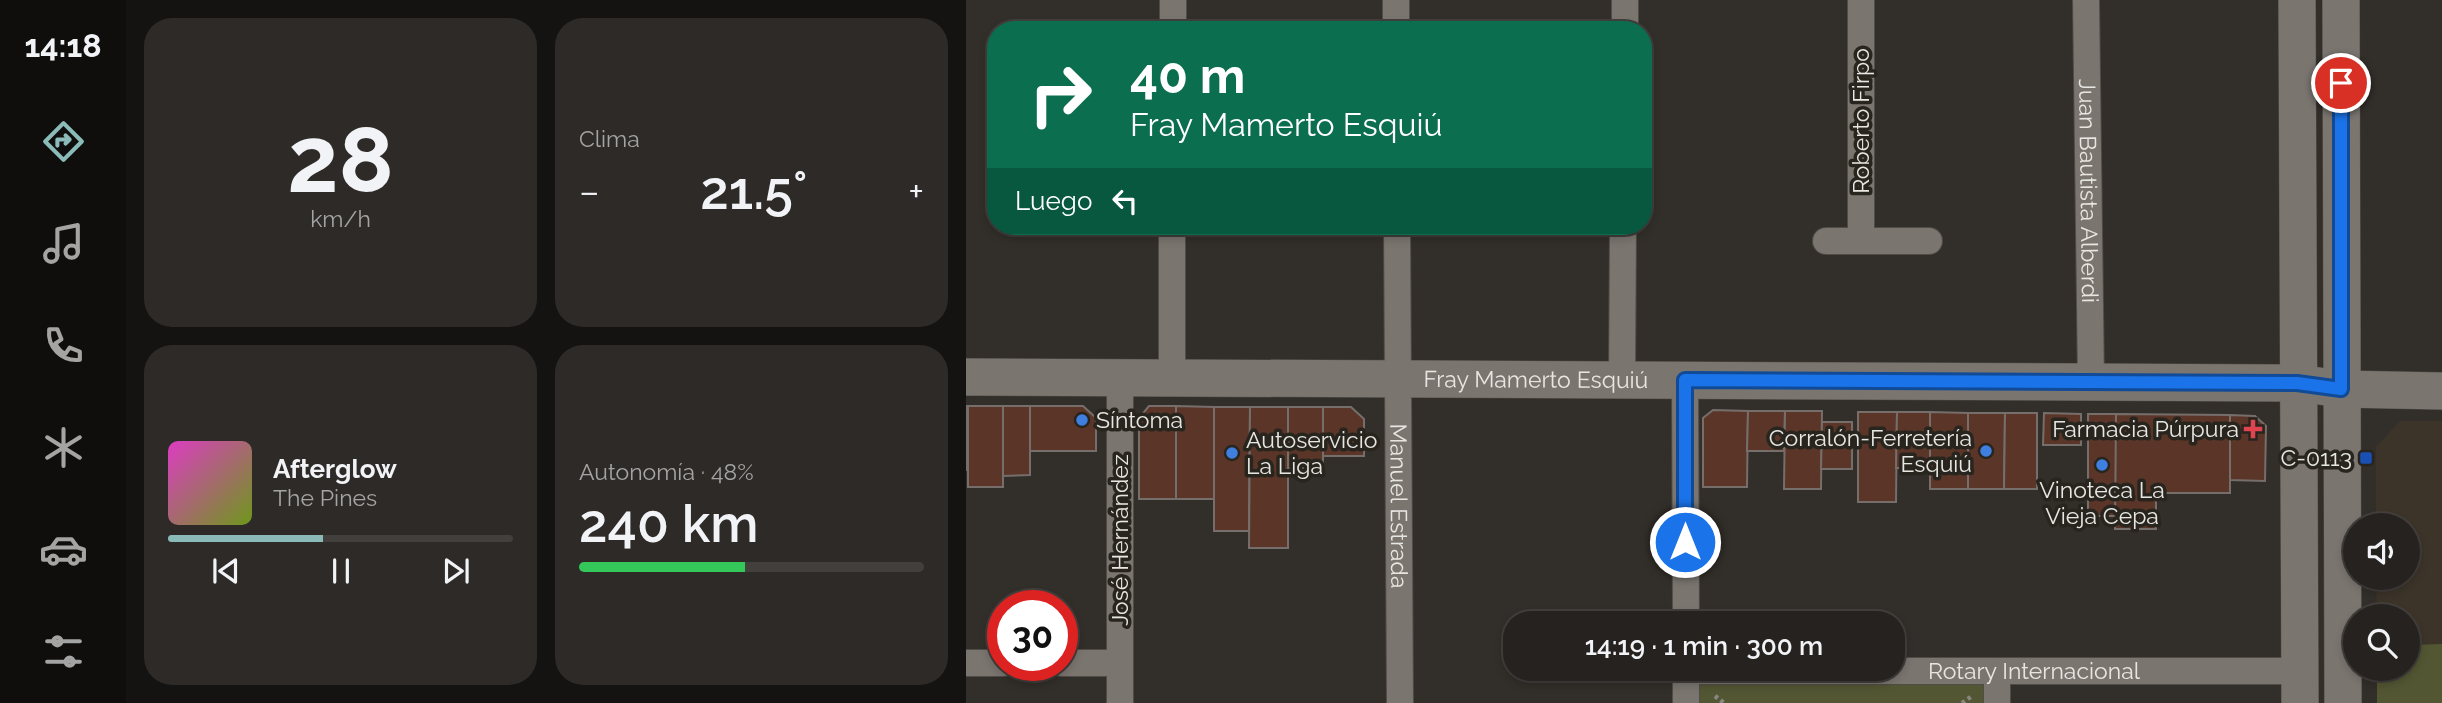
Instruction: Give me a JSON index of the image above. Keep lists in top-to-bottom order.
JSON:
{
  "streets": {
    "street": [
      "Roberto Firpo",
      "Juan Bautista Alberdi",
      "Fray Mamerto Esquiú",
      "Manuel Estrada",
      "José Hernández",
      "Rotary Internacional"
    ]
  },
  "crossings": [
    ["Juan Bautista Alberdi", "Fray Mamerto Esquiú"],
    ["Fray Mamerto Esquiú", "Manuel Estrada"],
    ["Fray Mamerto Esquiú", "José Hernández"]
  ],
  "places": {
    "other": [
      "Síntoma",
      "Corralón-Ferretería Esquiú",
      "Autoservicio La Liga",
      "Vinoteca La Vieja Cepa"
    ],
    "health": ["Farmacia Púrpura"],
    "transit": ["C-0113"]
  },
  "page": {
    "tabs": "14:18",
    "tile": [
      ["28", "km/h"],
      "Clima",
      ["Autonomía · 48%", "240 km"]
    ],
    "turn": ["40 m", "Fray Mamerto Esquiú"],
    "heat": ["−", "21.5°", "+"],
    "then": "Luego",
    "song": ["Afterglow", "The Pines"],
    "limit": "30",
    "trip": "14:19 · 1 min · 300 m"
  }
}
